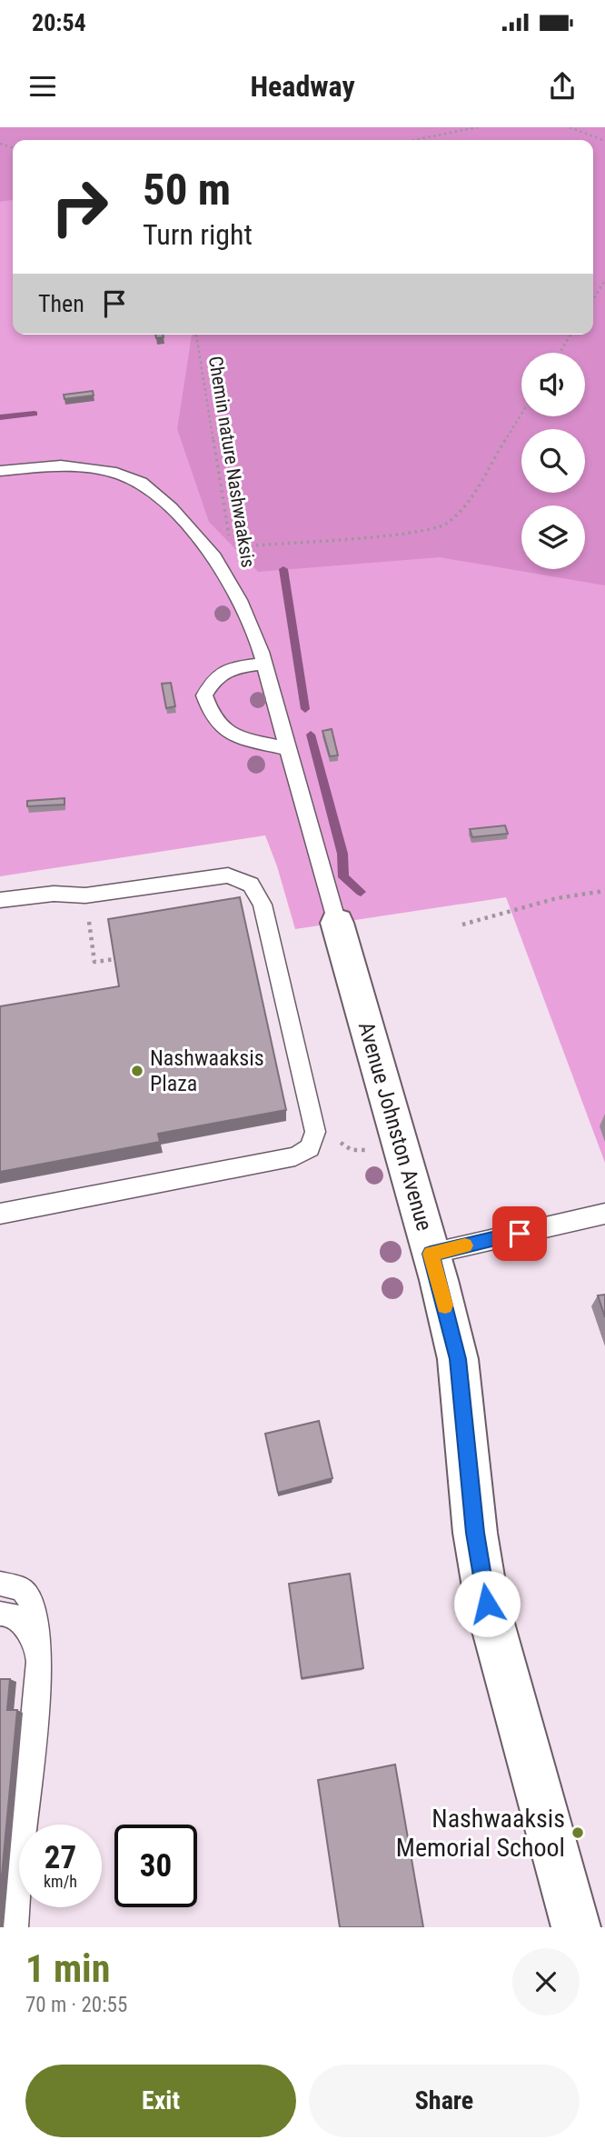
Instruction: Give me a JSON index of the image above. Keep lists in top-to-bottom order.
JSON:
{
  "streets": {
    "street": ["Avenue Johnston Avenue"],
    "path": ["Chemin nature Nashwaaksis"]
  },
  "places": ["Nashwaaksis Plaza", "Nashwaaksis Memorial School"],
  "page": {
    "status": "20:54",
    "header": "Headway",
    "turn": ["50 m", "Turn right"],
    "then": "Then",
    "speed": "27 km/h",
    "limit": "30",
    "heading": ["1 min", "70 m · 20:55"],
    "buttons": ["Exit", "Share"]
  }
}
